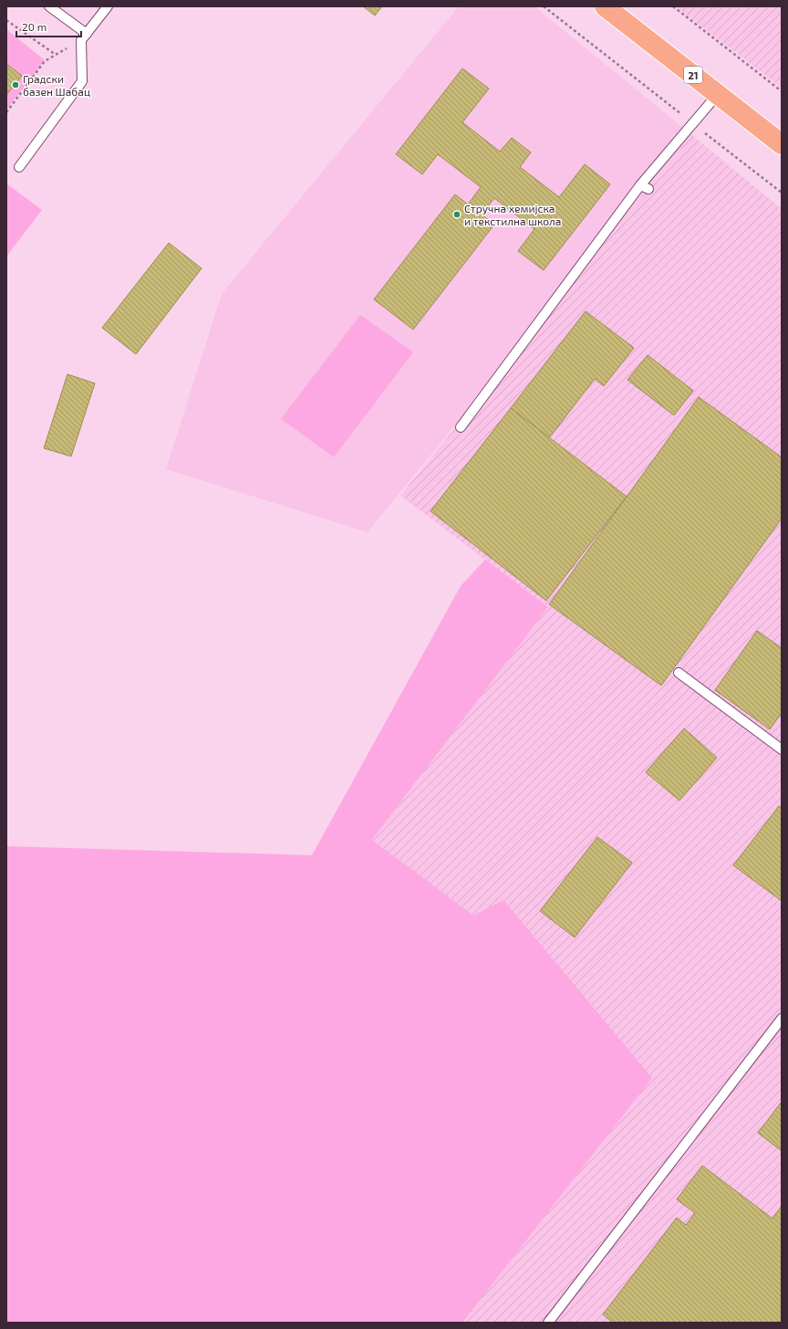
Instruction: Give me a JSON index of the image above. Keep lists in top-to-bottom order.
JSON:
{
  "streets": {
    "main road": ["21"]
  },
  "places": ["Градски базен Шабац", "Стручна хемијска и текстилна школа"],
  "scale_bar": "20 m"
}
